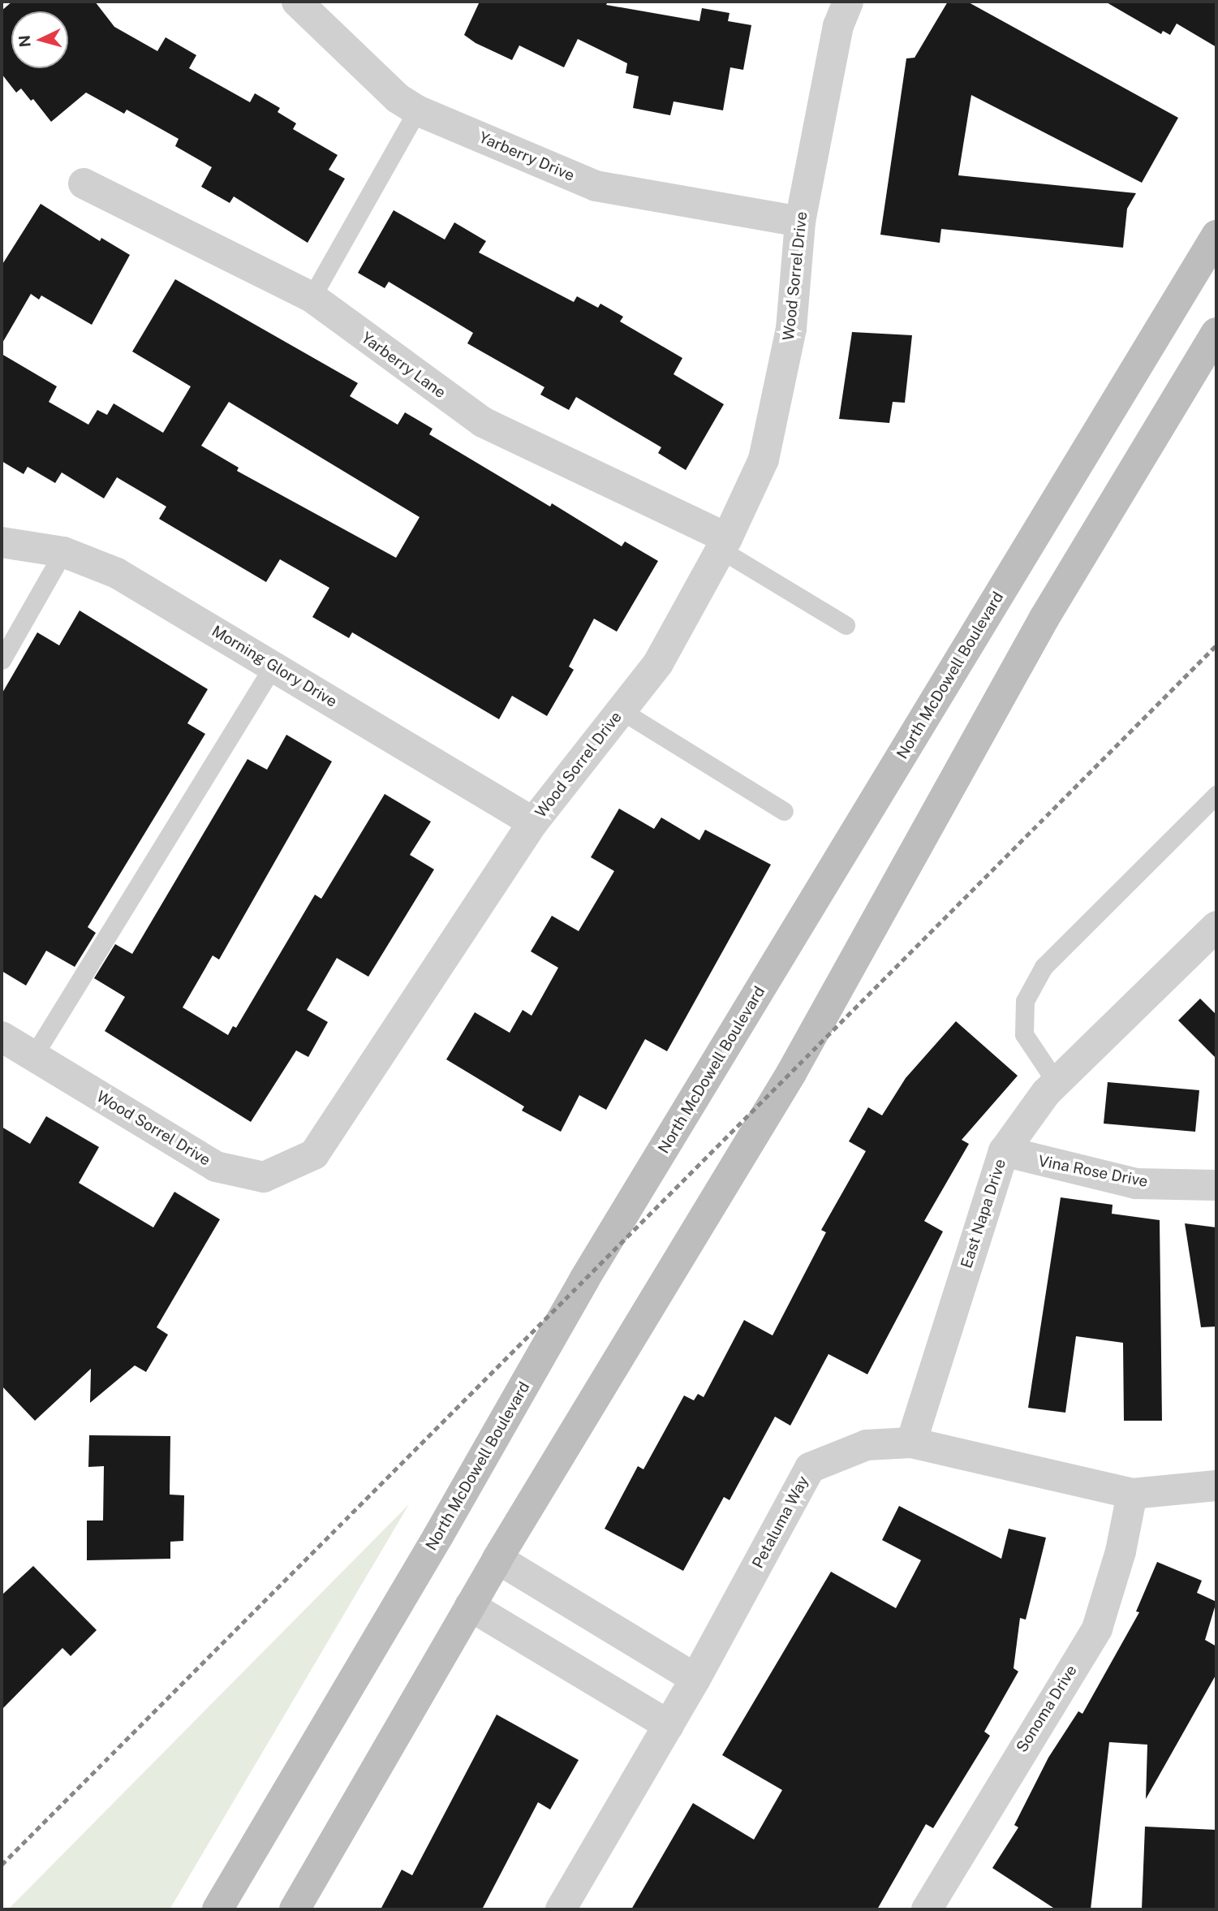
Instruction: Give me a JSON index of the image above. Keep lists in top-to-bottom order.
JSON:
{
  "streets": {
    "main road": ["North McDowell Boulevard"],
    "street": [
      "Yarberry Drive",
      "Wood Sorrel Drive",
      "Yarberry Lane",
      "Morning Glory Drive",
      "Vina Rose Drive",
      "East Napa Drive",
      "Petaluma Way",
      "Sonoma Drive"
    ]
  },
  "crossings": [
    ["Yarberry Drive", "Wood Sorrel Drive"],
    ["Wood Sorrel Drive", "Yarberry Lane"],
    ["Wood Sorrel Drive", "Morning Glory Drive"],
    ["Vina Rose Drive", "East Napa Drive"],
    ["East Napa Drive", "Petaluma Way"],
    ["Petaluma Way", "Sonoma Drive"]
  ],
  "north": "left"
}
